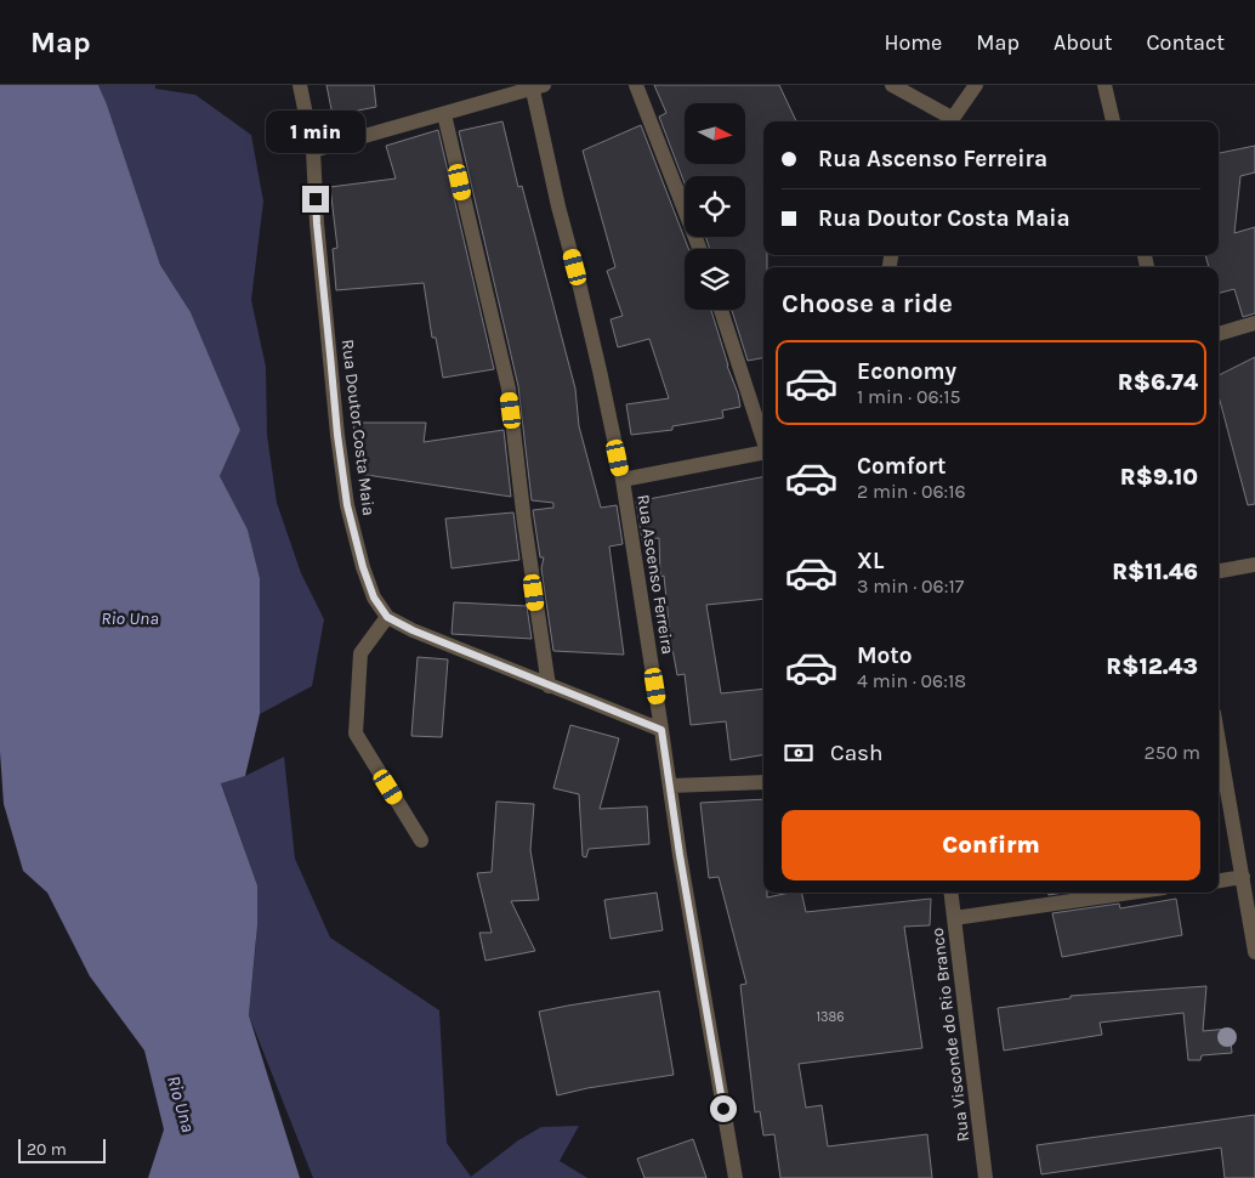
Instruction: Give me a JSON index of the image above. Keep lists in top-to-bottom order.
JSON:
{
  "streets": {
    "street": ["Rua Doutor Costa Maia", "Rua Ascenso Ferreira", "Rua Visconde do Rio Branco"]
  },
  "water": ["Rio Una"],
  "house_numbers": ["1386"],
  "scale_bar": "20 m",
  "north": "right",
  "page": {
    "header": "Map",
    "nav": [
      "Home",
      "Map",
      "About",
      "Contact"
    ],
    "bubble": "1 min",
    "banner": ["Rua Ascenso Ferreira", "Rua Doutor Costa Maia"],
    "heading": "Choose a ride",
    "list": [
      {
        "name": "Economy",
        "note": "1 min · 06:15",
        "value": "R$6.74"
      },
      {
        "name": "Comfort",
        "note": "2 min · 06:16",
        "value": "R$9.10"
      },
      {
        "name": "XL",
        "note": "3 min · 06:17",
        "value": "R$11.46"
      },
      {
        "name": "Moto",
        "note": "4 min · 06:18",
        "value": "R$12.43"
      }
    ],
    "pay": ["Cash", "250 m"],
    "buttons": "Confirm",
    "scale": "20 m"
  }
}
